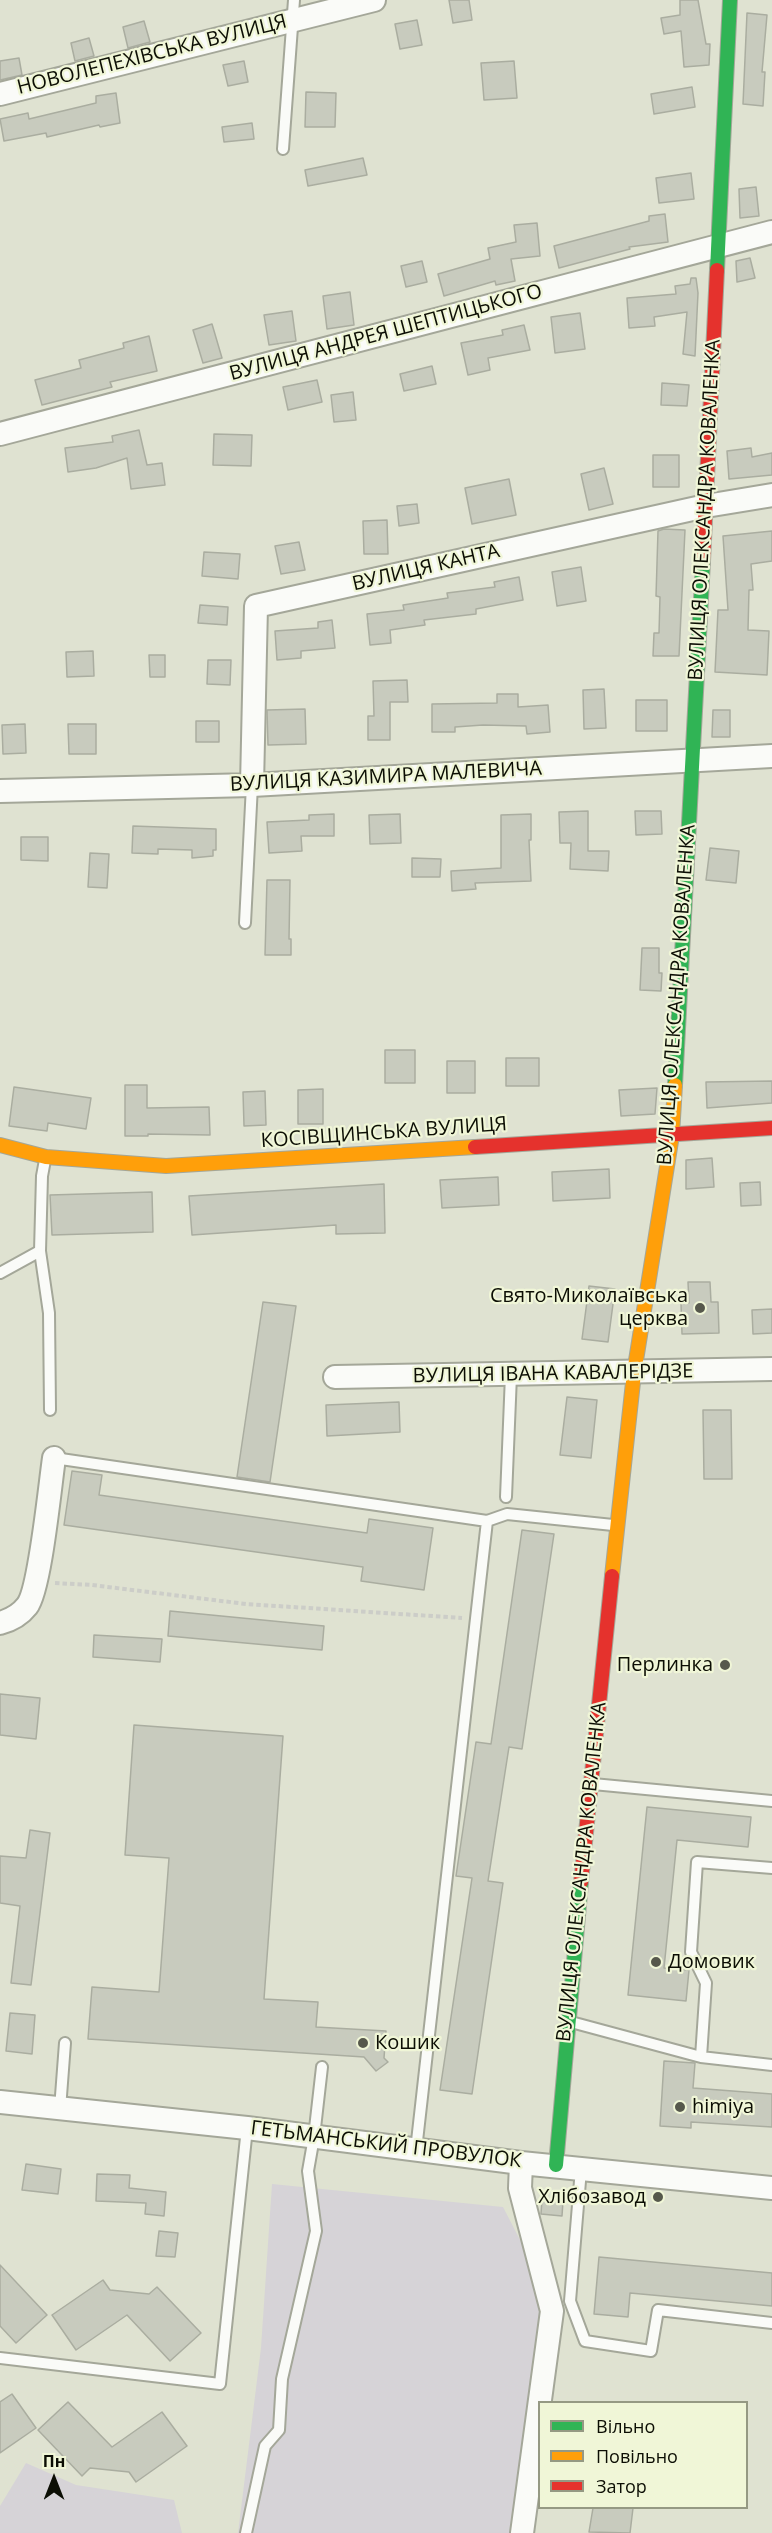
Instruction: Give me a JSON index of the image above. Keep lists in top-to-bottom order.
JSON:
{
  "streets": {
    "street": [
      "НОВОЛЕПЕХІВСЬКА ВУЛИЦЯ",
      "ВУЛИЦЯ АНДРЕЯ ШЕПТИЦЬКОГО",
      "ВУЛИЦЯ ОЛЕКСАНДРА КОВАЛЕНКА",
      "ВУЛИЦЯ КАНТА",
      "ВУЛИЦЯ КАЗИМИРА МАЛЕВИЧА",
      "КОСІВЩИНСЬКА ВУЛИЦЯ",
      "ВУЛИЦЯ ІВАНА КАВАЛЕРІДЗЕ",
      "ГЕТЬМАНСЬКИЙ ПРОВУЛОК"
    ]
  },
  "crossings": [
    ["ВУЛИЦЯ АНДРЕЯ ШЕПТИЦЬКОГО", "ВУЛИЦЯ ОЛЕКСАНДРА КОВАЛЕНКА"],
    ["ВУЛИЦЯ ОЛЕКСАНДРА КОВАЛЕНКА", "ВУЛИЦЯ КАНТА"],
    ["ВУЛИЦЯ ОЛЕКСАНДРА КОВАЛЕНКА", "ВУЛИЦЯ КАЗИМИРА МАЛЕВИЧА"],
    ["ВУЛИЦЯ ОЛЕКСАНДРА КОВАЛЕНКА", "КОСІВЩИНСЬКА ВУЛИЦЯ"],
    ["ВУЛИЦЯ ОЛЕКСАНДРА КОВАЛЕНКА", "ВУЛИЦЯ ІВАНА КАВАЛЕРІДЗЕ"],
    ["ВУЛИЦЯ ОЛЕКСАНДРА КОВАЛЕНКА", "ГЕТЬМАНСЬКИЙ ПРОВУЛОК"],
    ["ВУЛИЦЯ КАНТА", "ВУЛИЦЯ КАЗИМИРА МАЛЕВИЧА"]
  ],
  "places": [
    "Свято-Миколаївська церква",
    "Перлинка",
    "Домовик",
    "Кошик",
    "himiya",
    "Хлібозавод"
  ],
  "legend": ["Вільно", "Повільно", "Затор"],
  "north": "top"
}
